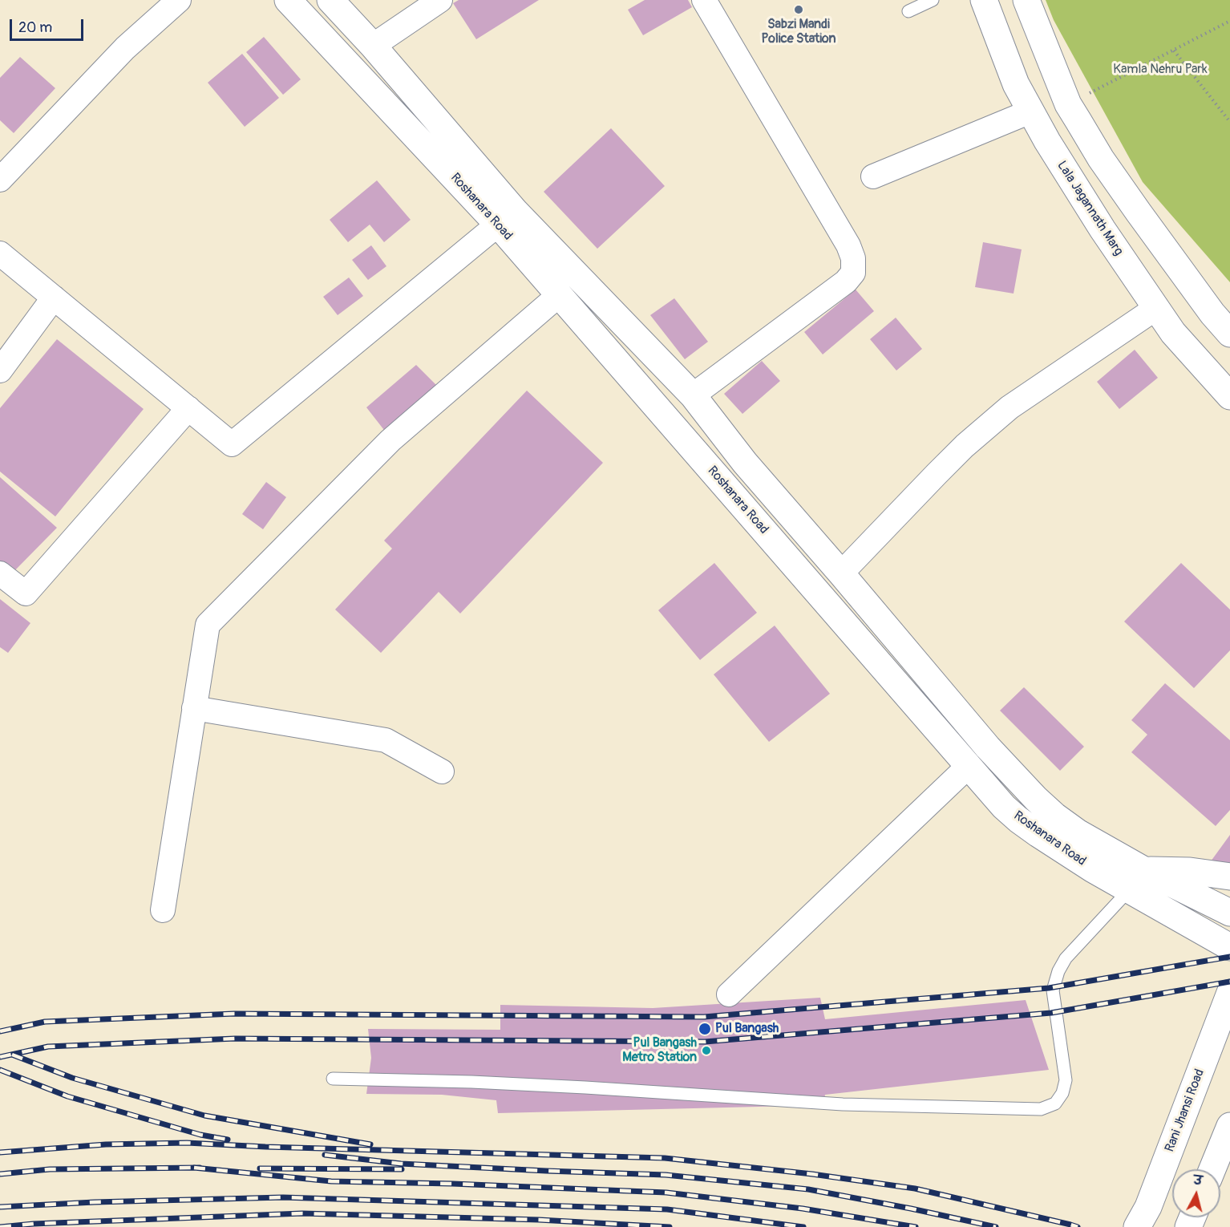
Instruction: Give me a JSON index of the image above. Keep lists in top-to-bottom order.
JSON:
{
  "streets": {
    "street": ["Roshanara Road", "Lala Jagannath Marg", "Rani Jhansi Road"]
  },
  "parks": ["Kamla Nehru Park"],
  "places": ["Sabzi Mandi Police Station", "Pul Bangash", "Pul Bangash Metro Station"],
  "scale_bar": "20 m",
  "north": "top"
}
